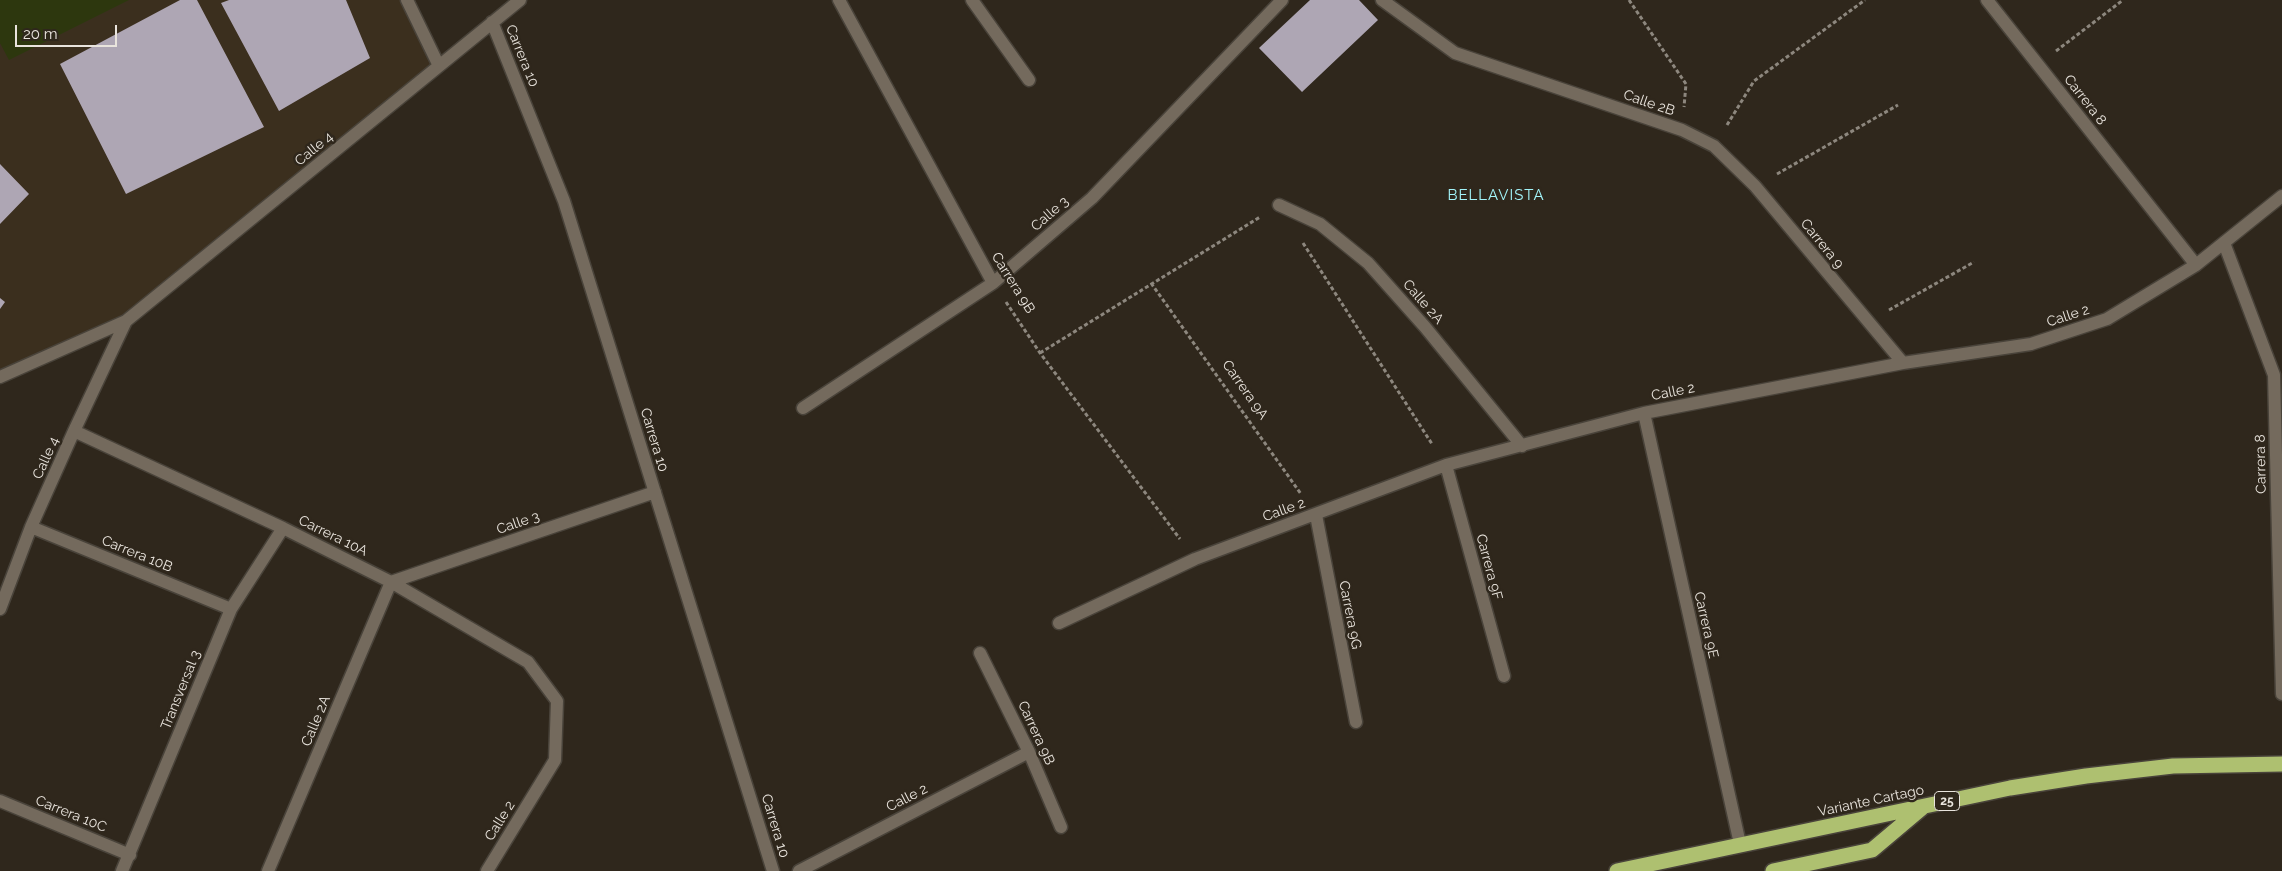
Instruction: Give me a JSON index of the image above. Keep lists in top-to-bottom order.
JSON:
{
  "streets": {
    "highway": ["Variante Cartago", "25"],
    "street": [
      "Carrera 10",
      "Carrera 8",
      "Calle 2B",
      "Calle 4",
      "Calle 3",
      "Carrera 9",
      "Carrera 9B",
      "Calle 2A",
      "Calle 2",
      "Carrera 10A",
      "Carrera 10B",
      "Carrera 9F",
      "Carrera 9G",
      "Carrera 9E",
      "Transversal 3",
      "Carrera 10C"
    ],
    "path": ["Carrera 9A"]
  },
  "crossings": [
    ["Carrera 10", "Calle 4"],
    ["Carrera 10", "Calle 3"],
    ["Carrera 8", "Calle 2"],
    ["Calle 2B", "Carrera 9"],
    ["Calle 4", "Carrera 10A"],
    ["Calle 4", "Carrera 10B"],
    ["Calle 3", "Carrera 9B"],
    ["Calle 3", "Calle 2A"],
    ["Calle 3", "Carrera 10A"],
    ["Carrera 9", "Calle 2"],
    ["Carrera 9B", "Calle 2"],
    ["Calle 2A", "Calle 2"],
    ["Calle 2A", "Carrera 10A"],
    ["Calle 2", "Carrera 9A"],
    ["Calle 2", "Carrera 10A"],
    ["Calle 2", "Carrera 9F"],
    ["Calle 2", "Carrera 9G"],
    ["Calle 2", "Carrera 9E"],
    ["Carrera 9A", "Carrera 9G"],
    ["Carrera 10A", "Transversal 3"],
    ["Carrera 10B", "Transversal 3"],
    ["Carrera 9E", "Variante Cartago"],
    ["Transversal 3", "Carrera 10C"]
  ],
  "districts": ["BELLAVISTA"],
  "scale_bar": "20 m"
}
